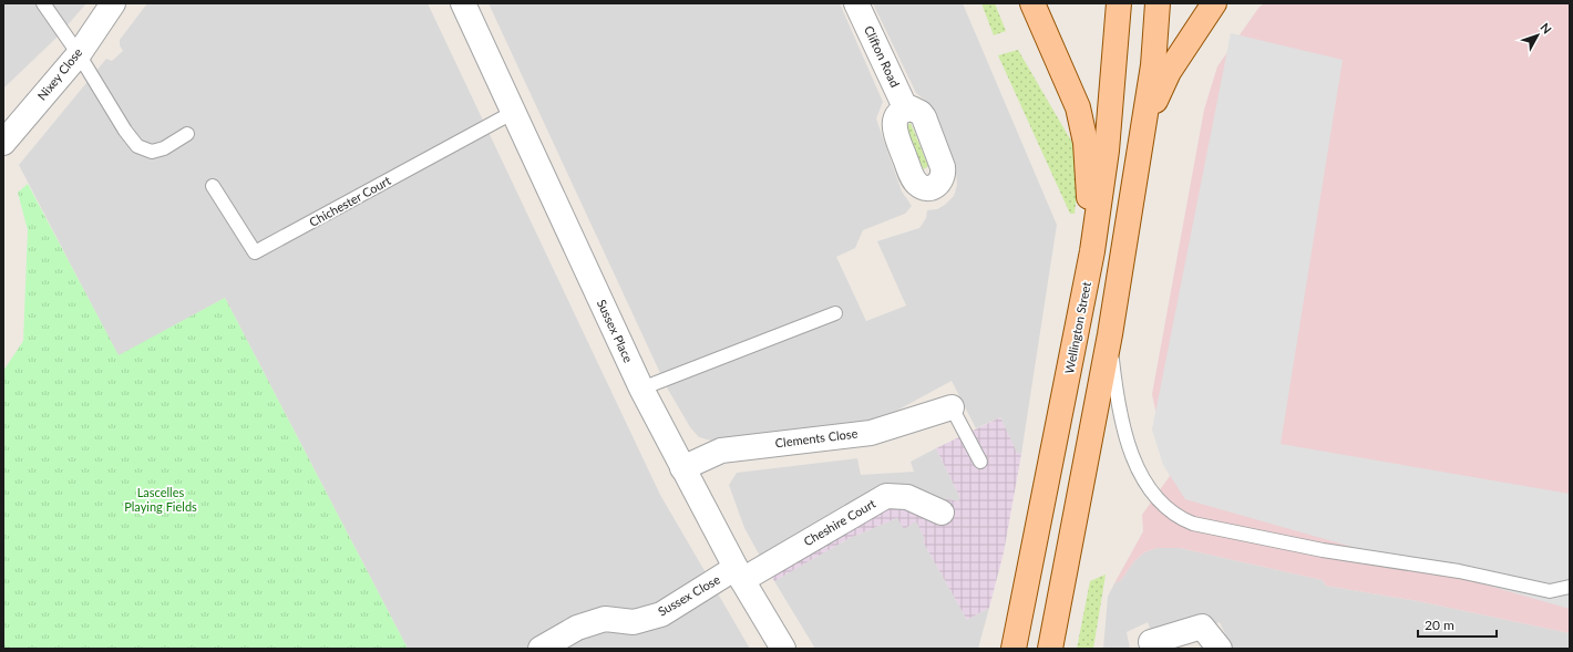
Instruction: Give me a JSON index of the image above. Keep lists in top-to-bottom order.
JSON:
{
  "streets": {
    "main road": ["Wellington Street"],
    "street": [
      "Clifton Road",
      "Nixey Close",
      "Sussex Place",
      "Clements Close",
      "Cheshire Court",
      "Sussex Close"
    ],
    "lane": ["Chichester Court"]
  },
  "crossings": [
    ["Chichester Court", "Sussex Place"],
    ["Sussex Place", "Clements Close"],
    ["Sussex Place", "Cheshire Court"],
    ["Sussex Place", "Sussex Close"],
    ["Cheshire Court", "Sussex Close"]
  ],
  "parks": ["Lascelles Playing Fields"],
  "scale_bar": "20 m",
  "north": "top right"
}
